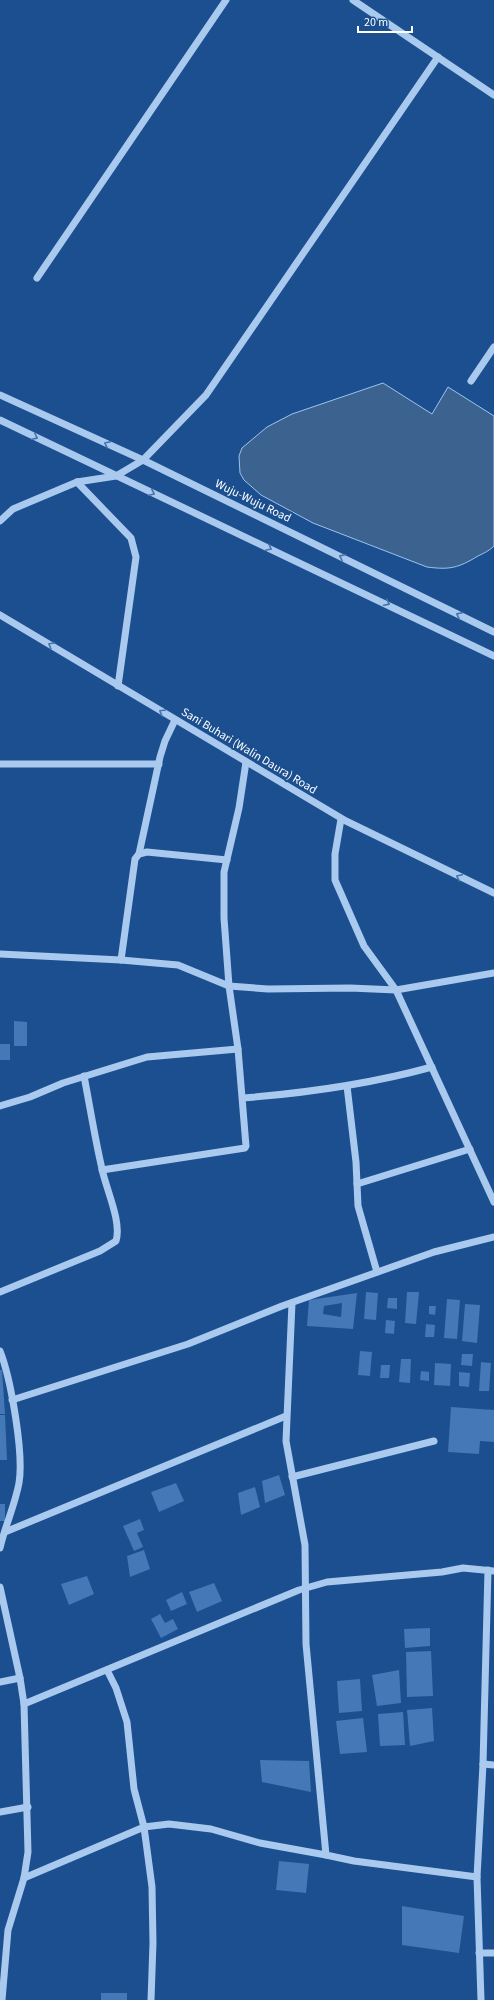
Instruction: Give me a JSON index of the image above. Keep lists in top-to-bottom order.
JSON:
{
  "streets": {
    "street": ["Wuju-Wuju Road", "Sani Buhari (Walin Daura) Road"]
  },
  "one_way": ["Sani Buhari (Walin Daura) Road"],
  "scale_bar": "20 m"
}
